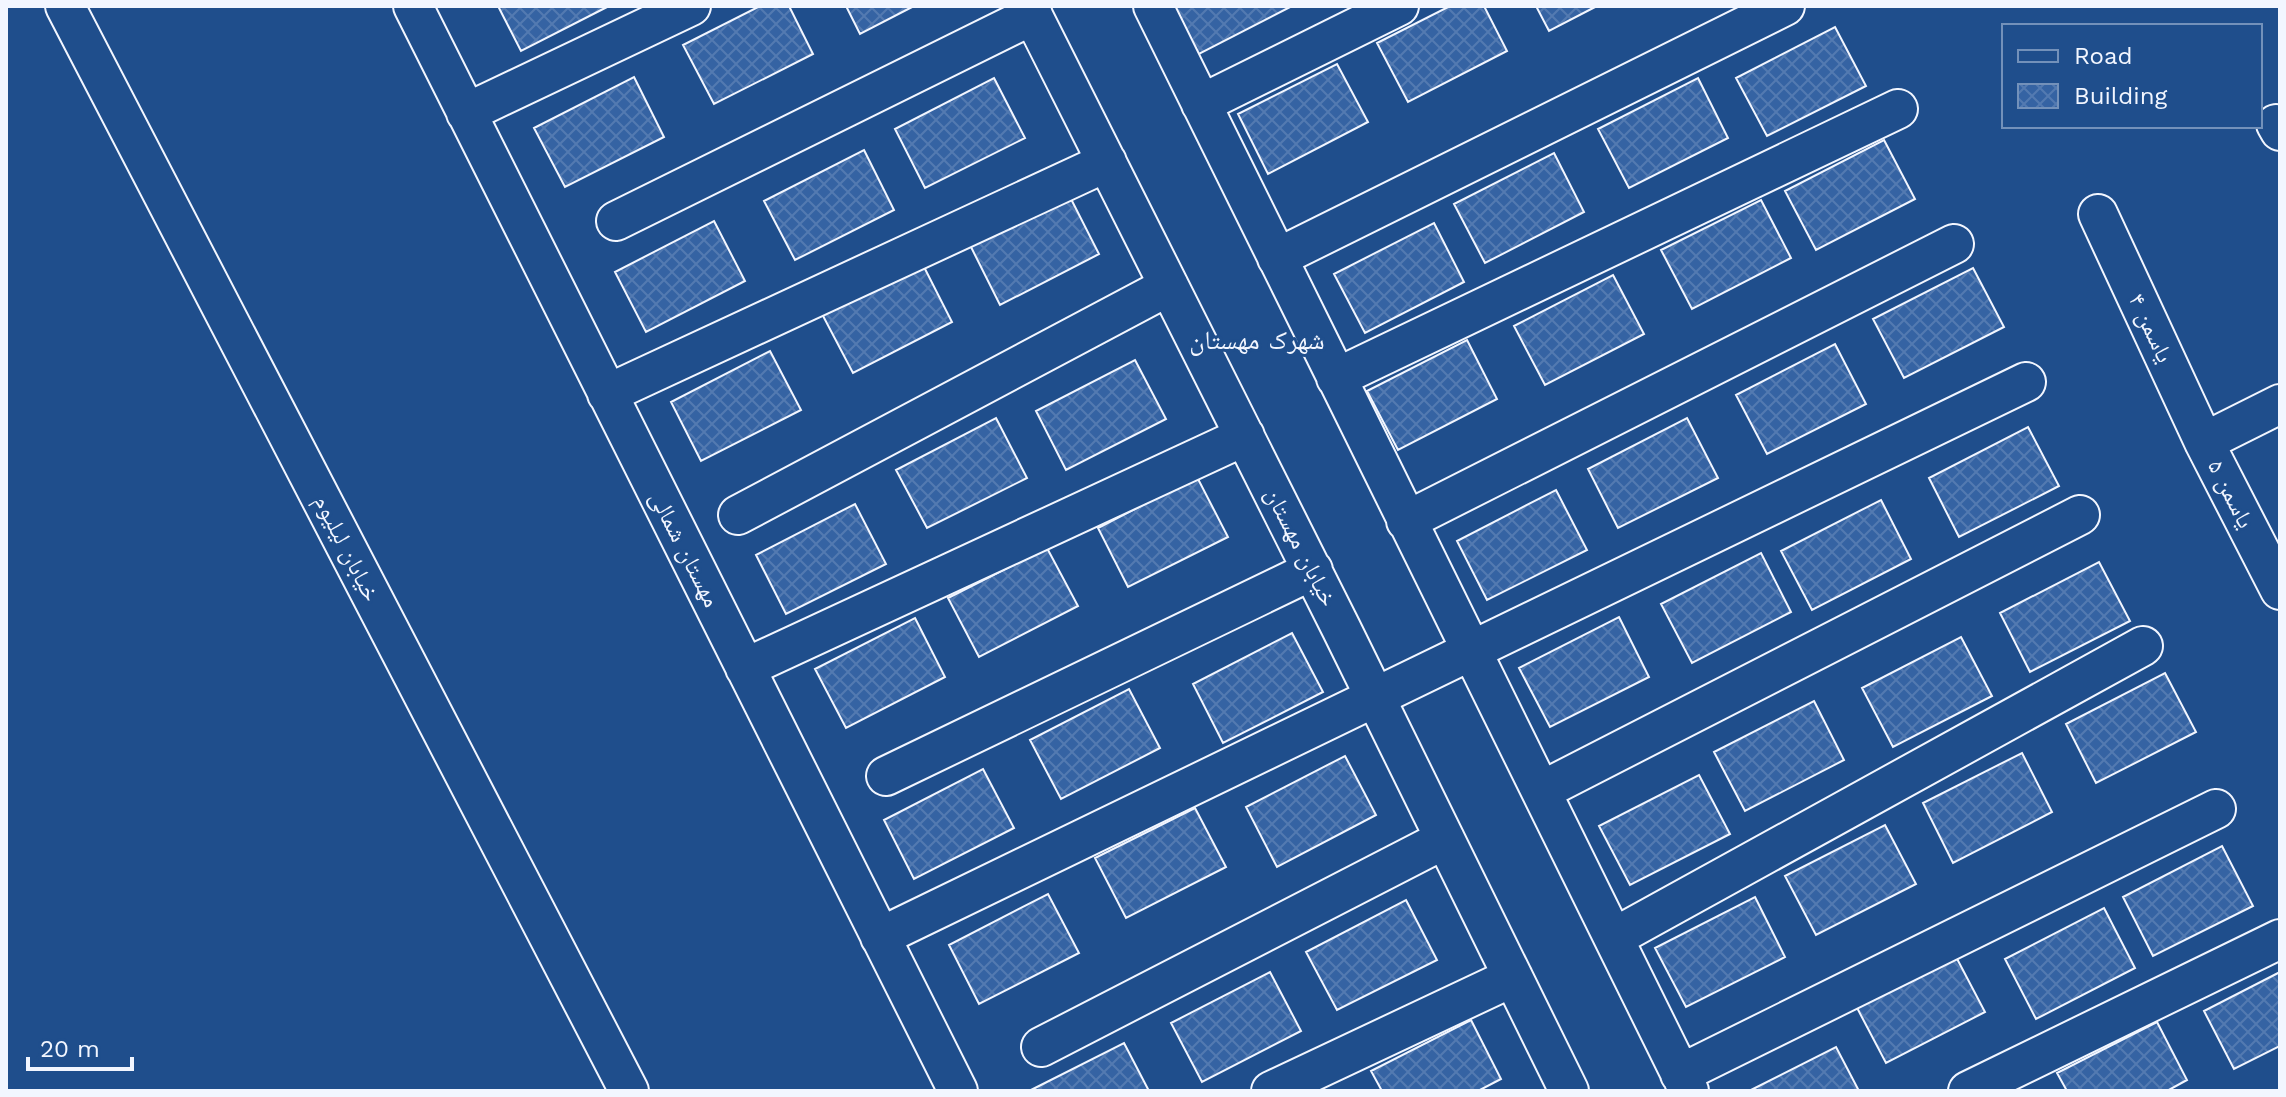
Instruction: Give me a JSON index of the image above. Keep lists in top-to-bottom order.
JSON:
{
  "streets": {
    "street": [
      "یاسمن ۴",
      "یاسمن ۵",
      "خیابان مهستان",
      "خیابان لیلیوم",
      "مهستان شمالی"
    ]
  },
  "crossings": [
    ["یاسمن ۴", "یاسمن ۵"]
  ],
  "districts": ["شهرک مهستان"],
  "legend": ["Road", "Building"],
  "scale_bar": "20 m"
}
